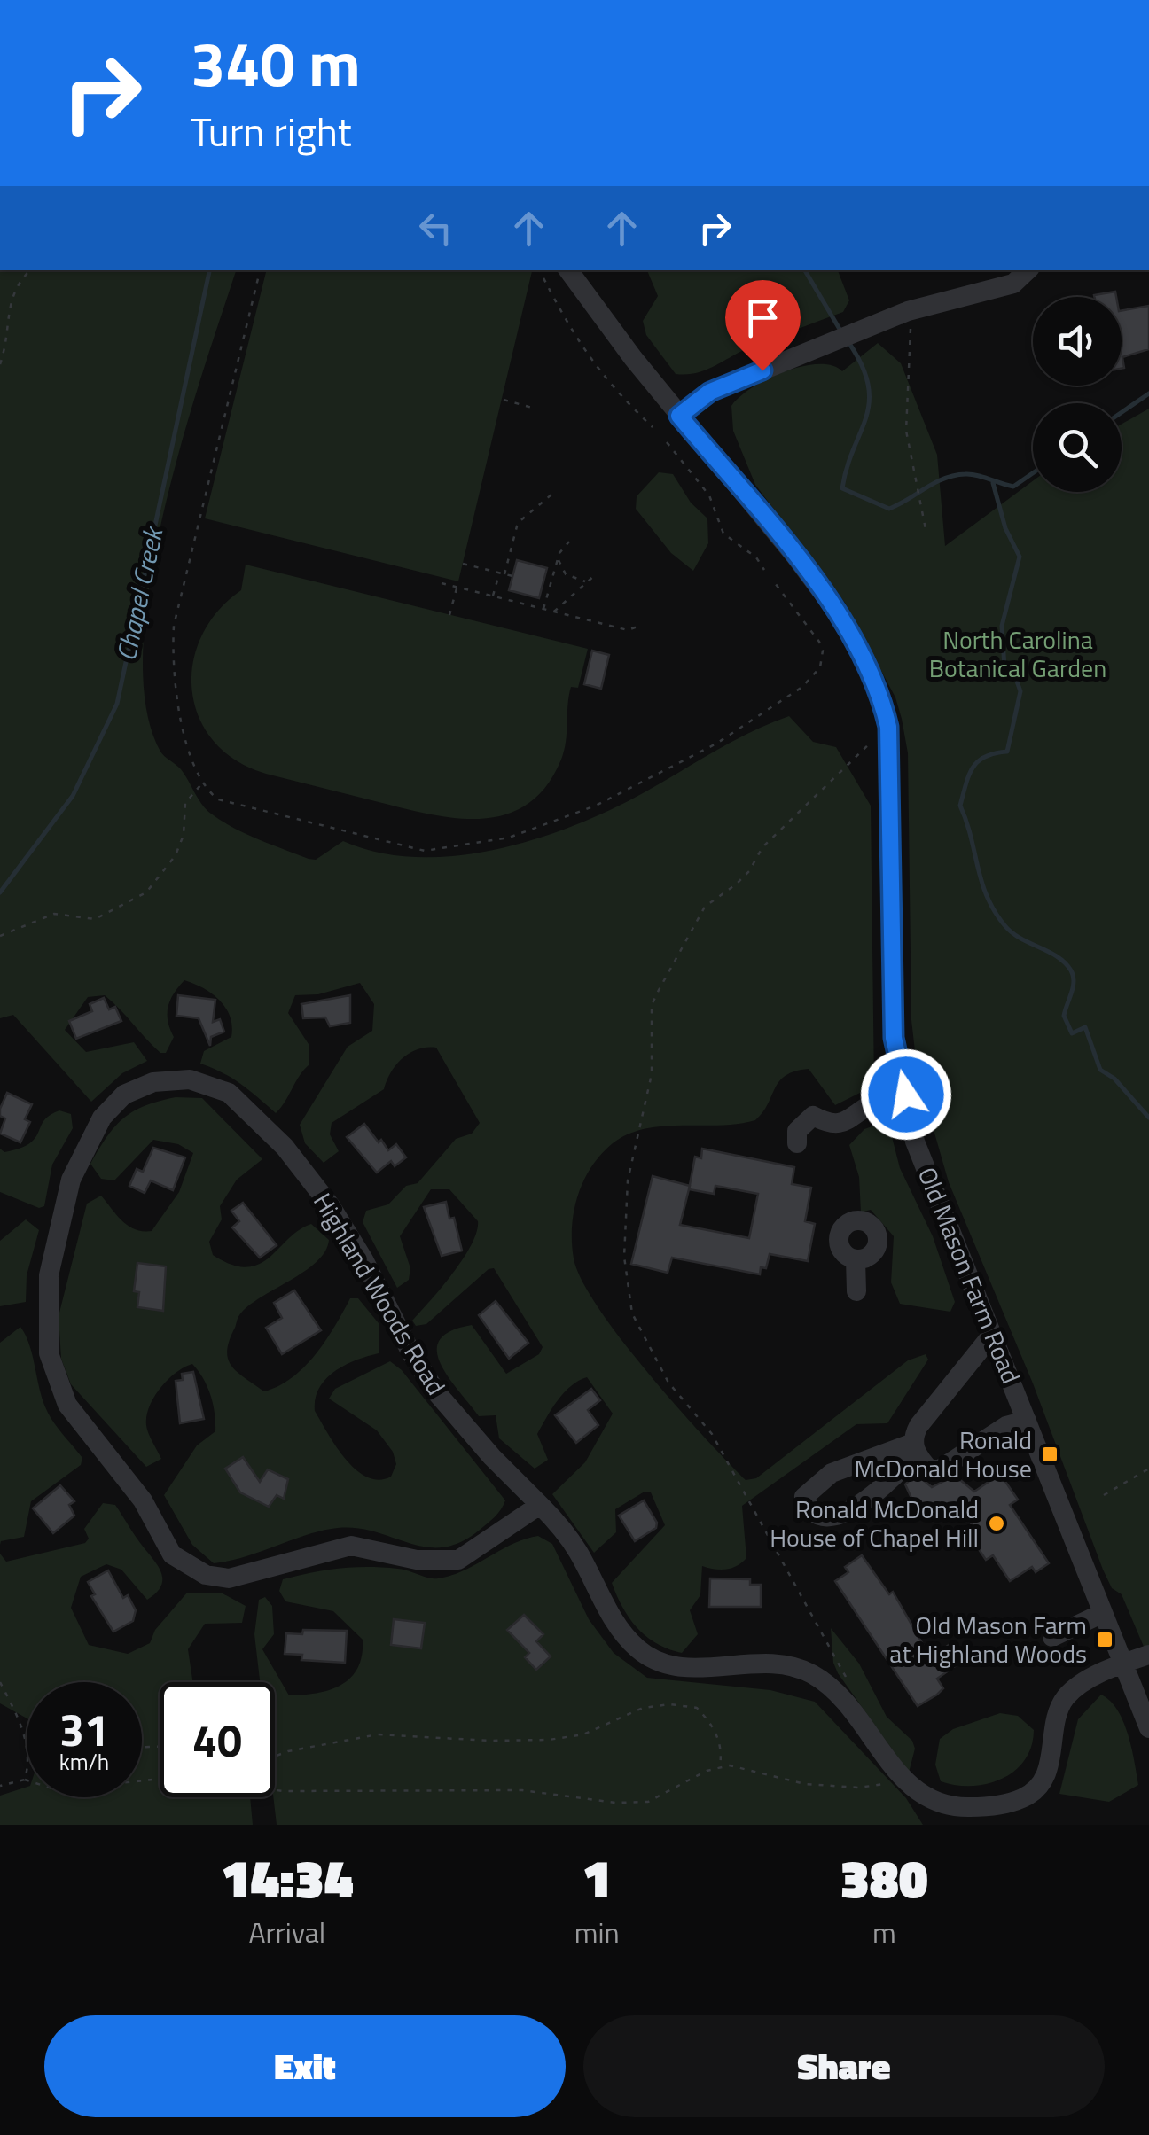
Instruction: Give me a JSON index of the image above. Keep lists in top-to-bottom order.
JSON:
{
  "streets": {
    "street": ["Old Mason Farm Road", "Highland Woods Road"]
  },
  "crossings": [
    ["Old Mason Farm Road", "Highland Woods Road"]
  ],
  "water": ["Chapel Creek"],
  "parks": ["North Carolina Botanical Garden"],
  "places": {
    "transit": ["Ronald McDonald House", "Old Mason Farm at Highland Woods"],
    "other": ["Ronald McDonald House of Chapel Hill"]
  },
  "page": {
    "turn": ["340 m", "Turn right"],
    "speed": "31 km/h",
    "limit": "40",
    "eta": [
      "14:34",
      "Arrival",
      "1",
      "min",
      "380",
      "m"
    ],
    "buttons": ["Exit", "Share"]
  }
}
